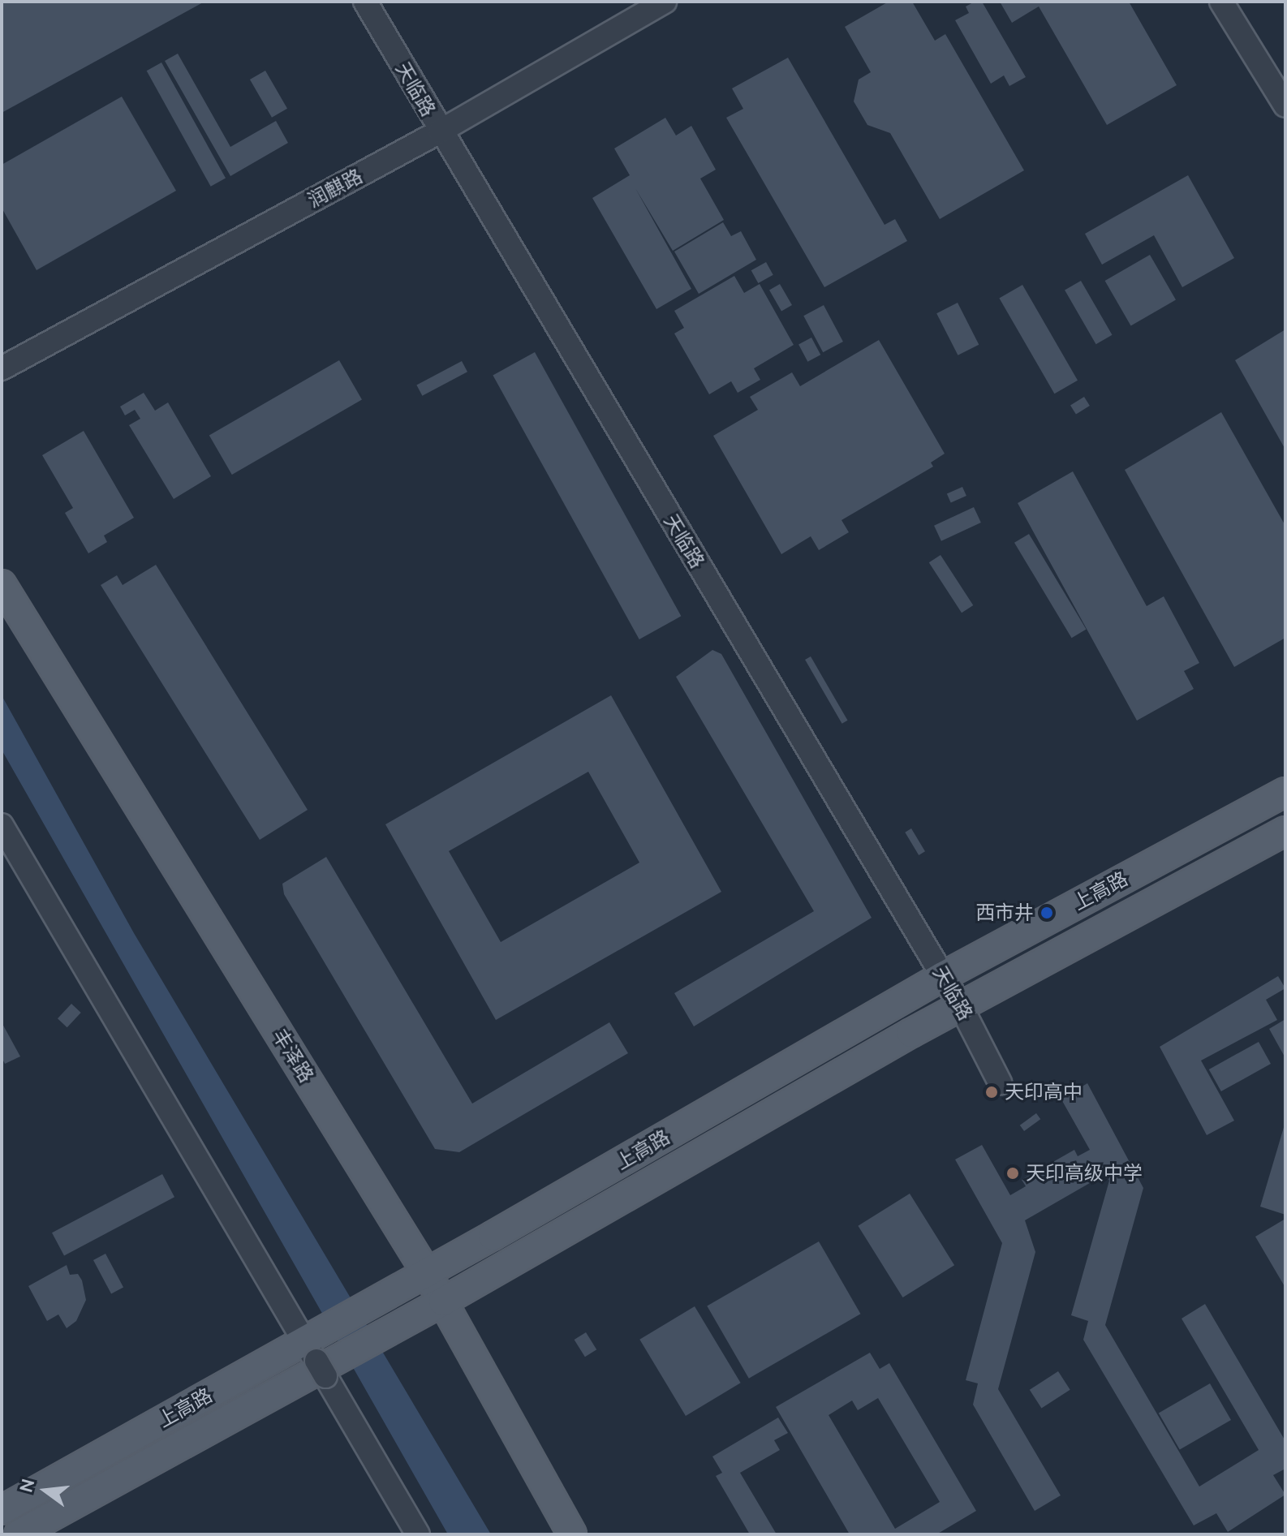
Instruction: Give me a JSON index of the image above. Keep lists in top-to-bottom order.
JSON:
{
  "streets": {
    "main road": ["上高路", "丰泽路"],
    "street": ["天临路", "润麒路"]
  },
  "crossings": [
    ["天临路", "润麒路"],
    ["天临路", "上高路"],
    ["上高路", "丰泽路"]
  ],
  "places": ["西市井", "天印高中", "天印高级中学"],
  "north": "left"
}
